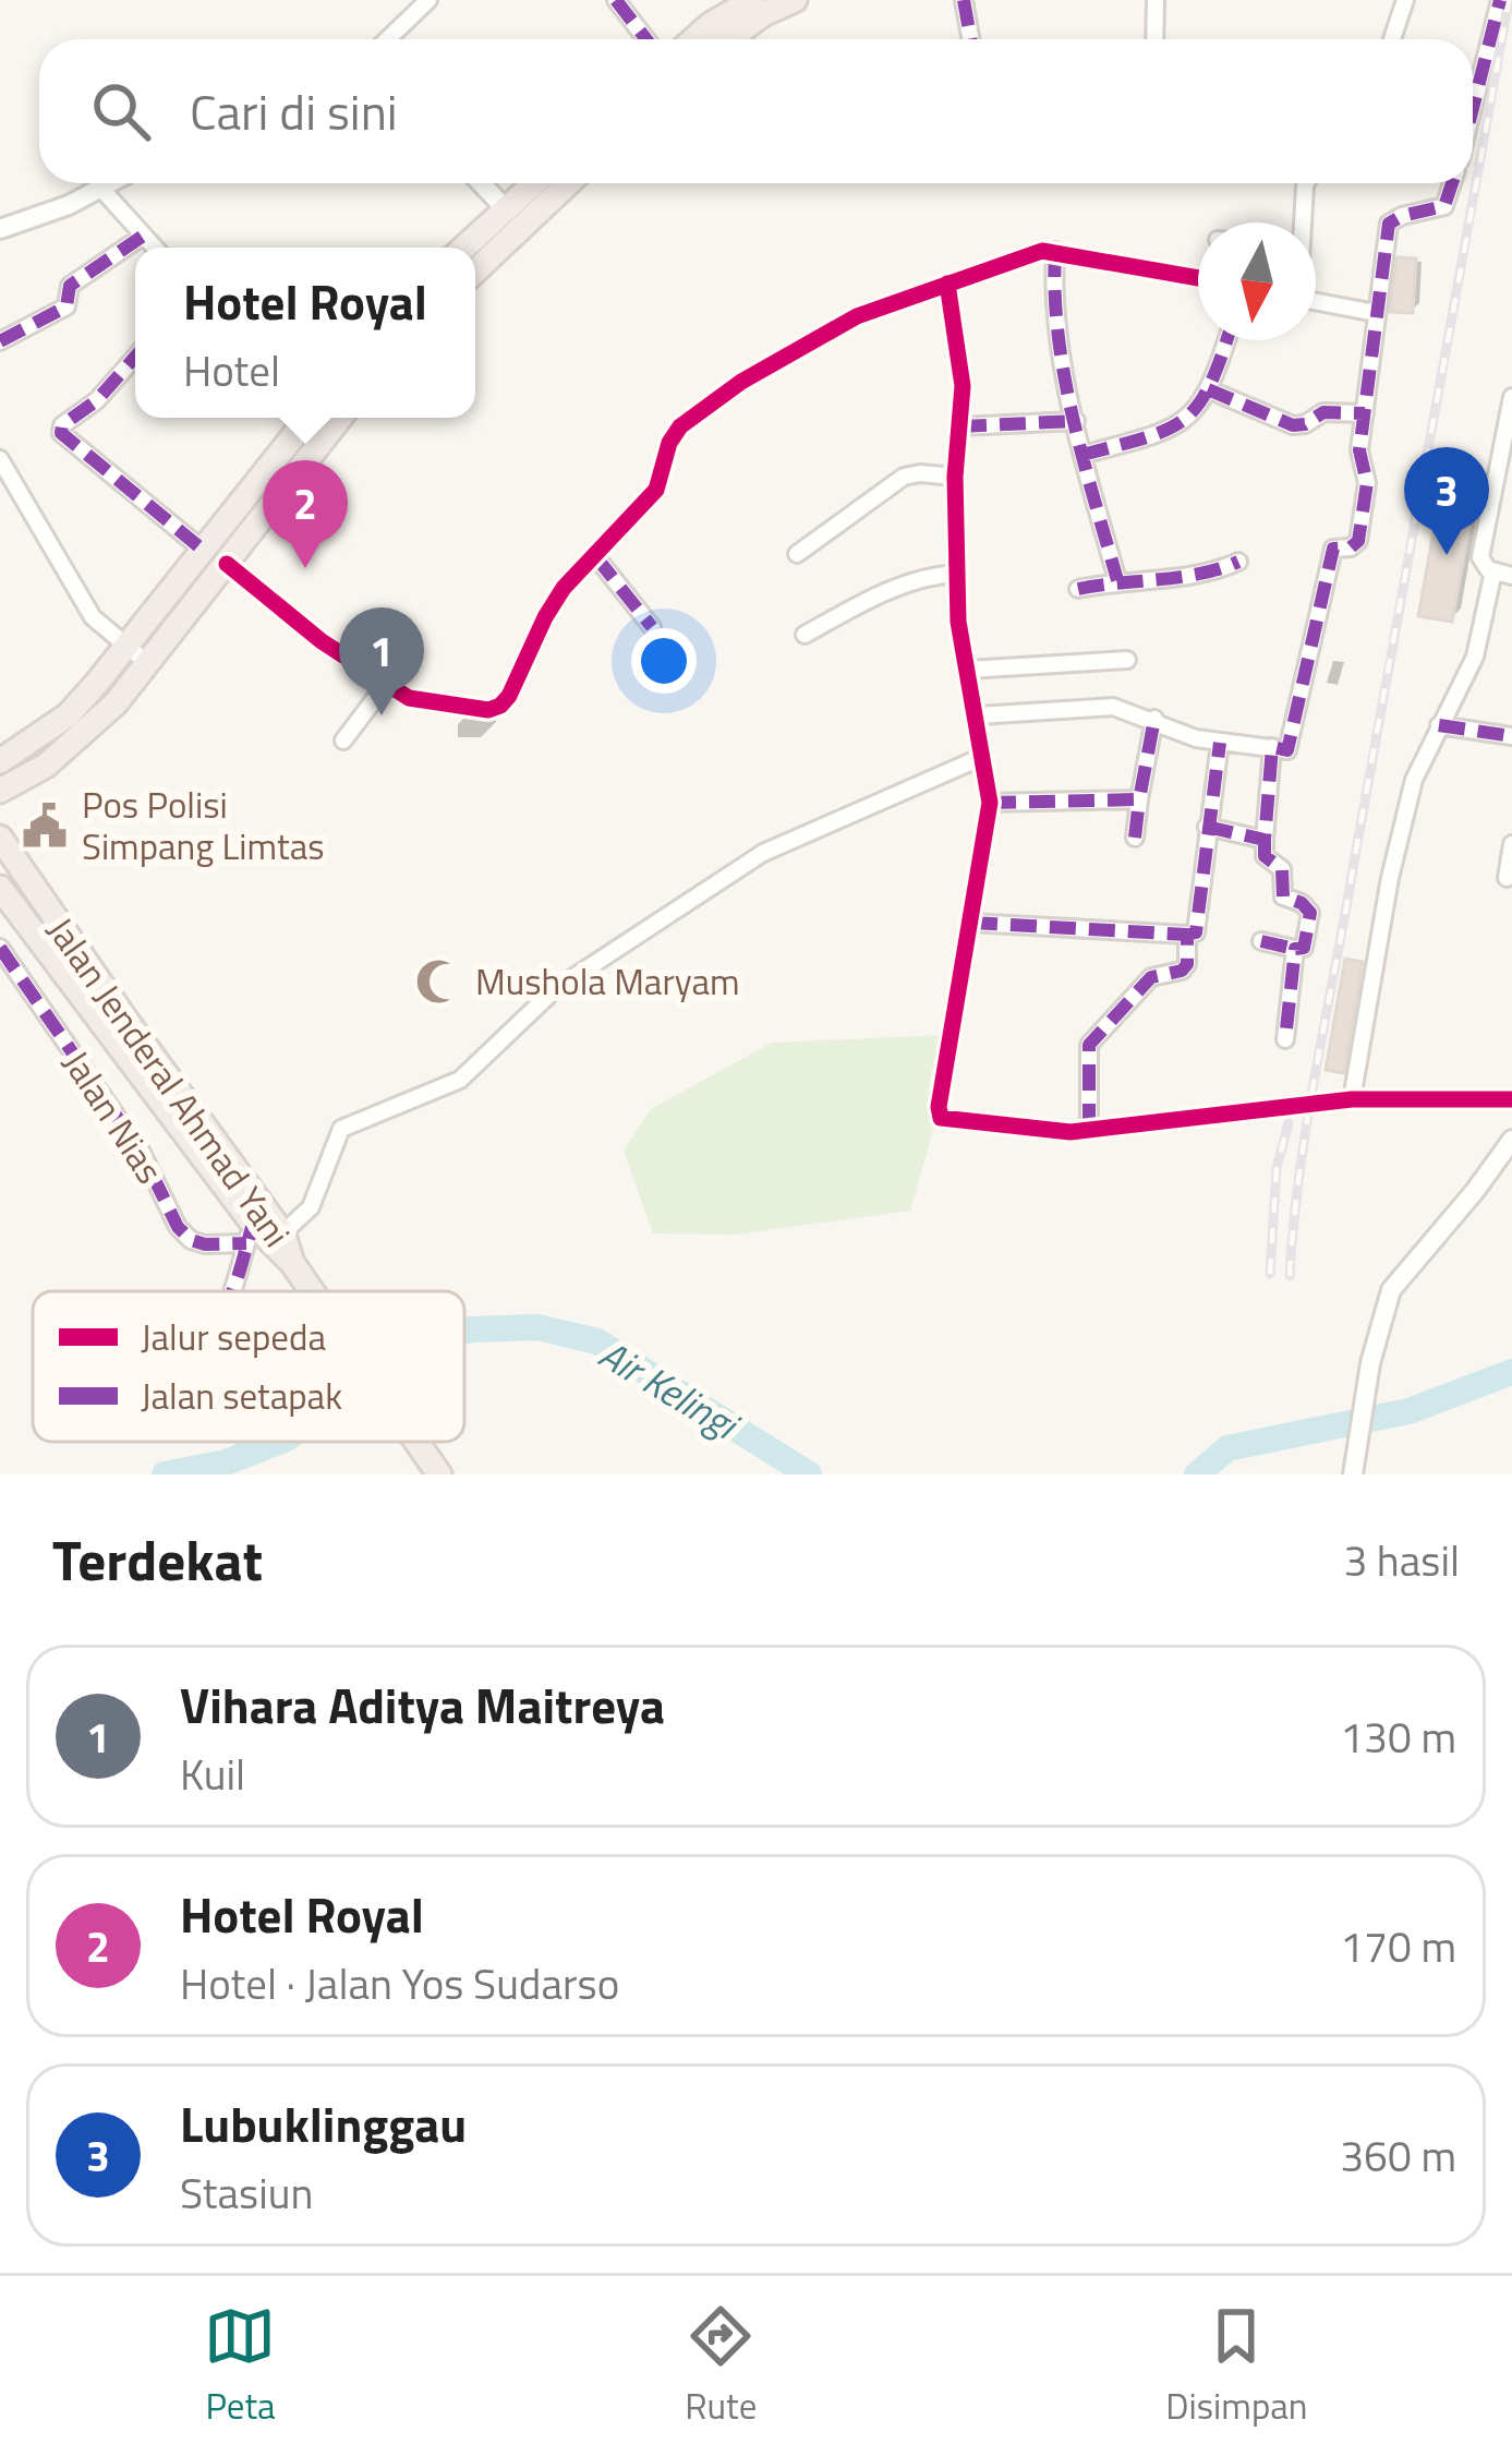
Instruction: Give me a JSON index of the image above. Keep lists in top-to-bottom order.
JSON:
{
  "streets": {
    "highway": ["Jalan Jenderal Ahmad Yani"],
    "street": ["Jalan Nias"]
  },
  "crossings": [
    ["Jalan Jenderal Ahmad Yani", "Jalan Nias"]
  ],
  "water": ["Air Kelingi"],
  "places": {
    "public building": ["Pos Polisi Simpang Limtas"],
    "mosque": ["Mushola Maryam"]
  },
  "legend": ["Jalur sepeda", "Jalan setapak"],
  "north": "bottom",
  "page": {
    "search": "Cari di sini",
    "popup": ["Hotel Royal", "Hotel"],
    "pins": ["3", "2", "1"],
    "heading": ["Terdekat", "3 hasil"],
    "list": [
      {
        "mark": "1",
        "name": "Vihara Aditya Maitreya",
        "note": "Kuil",
        "value": "130 m"
      },
      {
        "mark": "2",
        "name": "Hotel Royal",
        "note": "Hotel · Jalan Yos Sudarso",
        "value": "170 m"
      },
      {
        "mark": "3",
        "name": "Lubuklinggau",
        "note": "Stasiun",
        "value": "360 m"
      }
    ],
    "nav": ["Peta", "Rute", "Disimpan"]
  }
}
